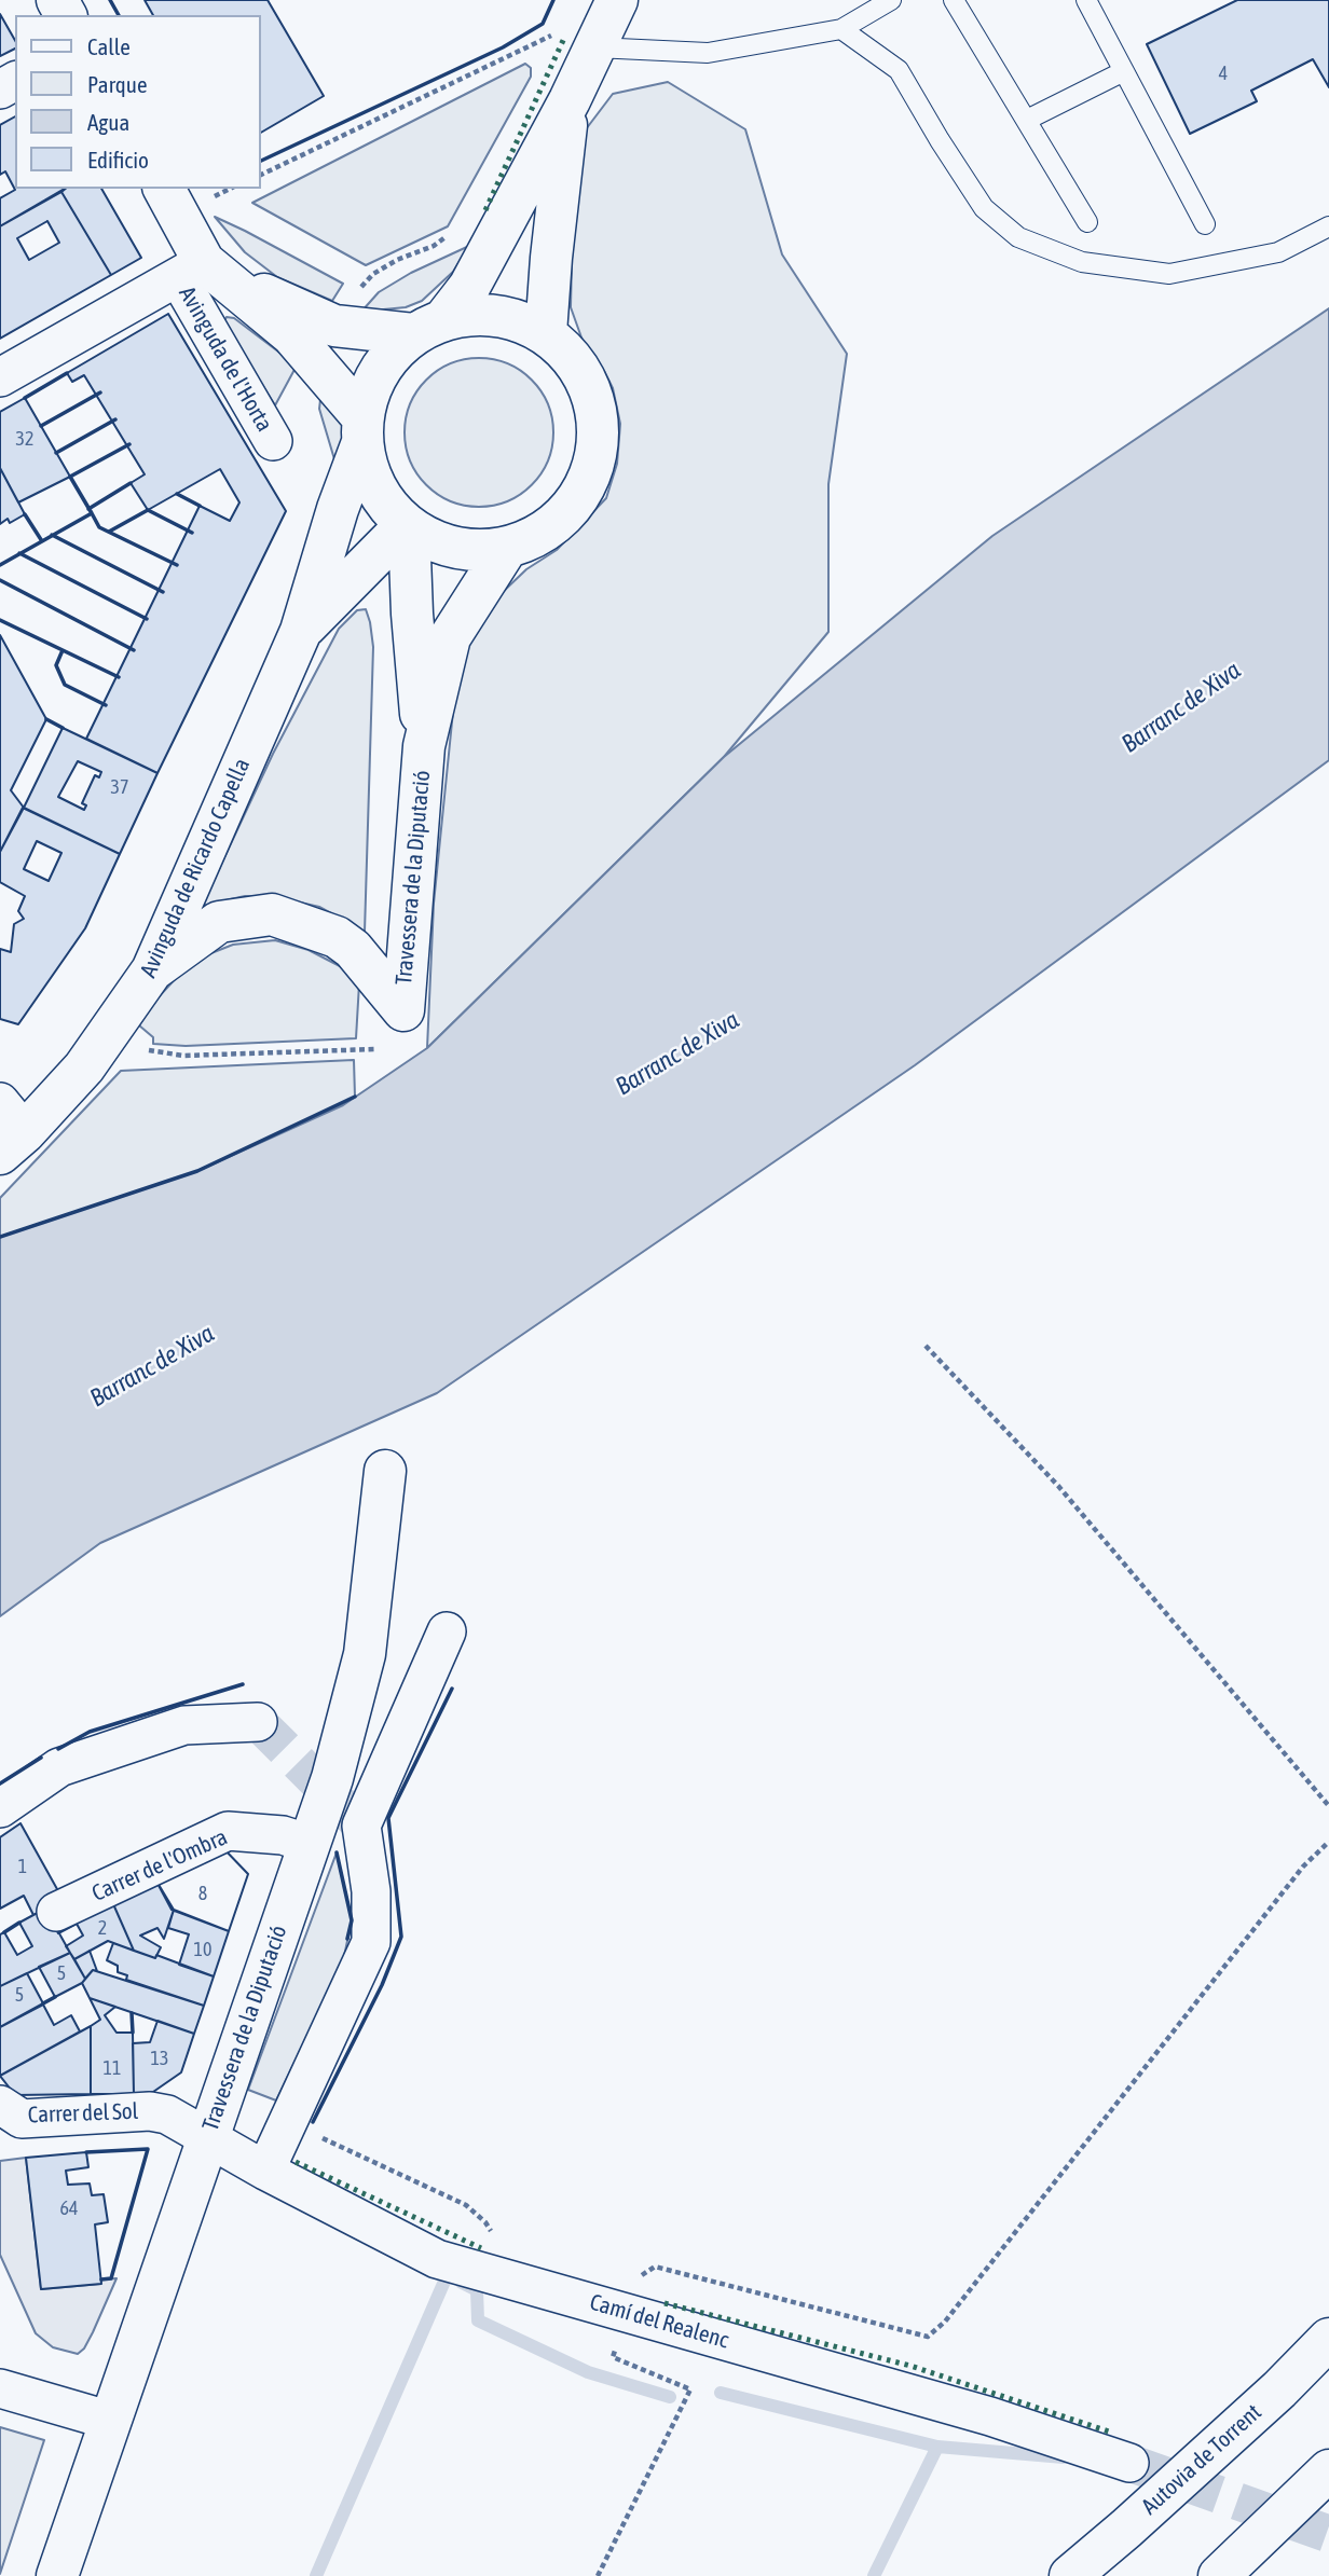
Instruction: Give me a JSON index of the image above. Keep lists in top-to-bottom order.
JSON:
{
  "streets": {
    "main road": [
      "Avinguda de l'Horta",
      "Avinguda de Ricardo Capella",
      "Travessera de la Diputació",
      "Autovia de Torrent"
    ],
    "street": ["Carrer de l'Ombra", "Carrer del Sol", "Camí del Realenc"]
  },
  "crossings": [
    ["Avinguda de l'Horta", "Travessera de la Diputació"],
    ["Avinguda de Ricardo Capella", "Travessera de la Diputació"],
    ["Travessera de la Diputació", "Carrer de l'Ombra"],
    ["Travessera de la Diputació", "Carrer del Sol"],
    ["Travessera de la Diputació", "Camí del Realenc"],
    ["Carrer del Sol", "Camí del Realenc"]
  ],
  "water": ["Barranc de Xiva"],
  "house_numbers": [
    "4",
    "32",
    "37",
    "1",
    "8",
    "2",
    "10",
    "5",
    "5",
    "13",
    "11",
    "64"
  ],
  "legend": [
    "Calle",
    "Parque",
    "Agua",
    "Edificio"
  ]
}
